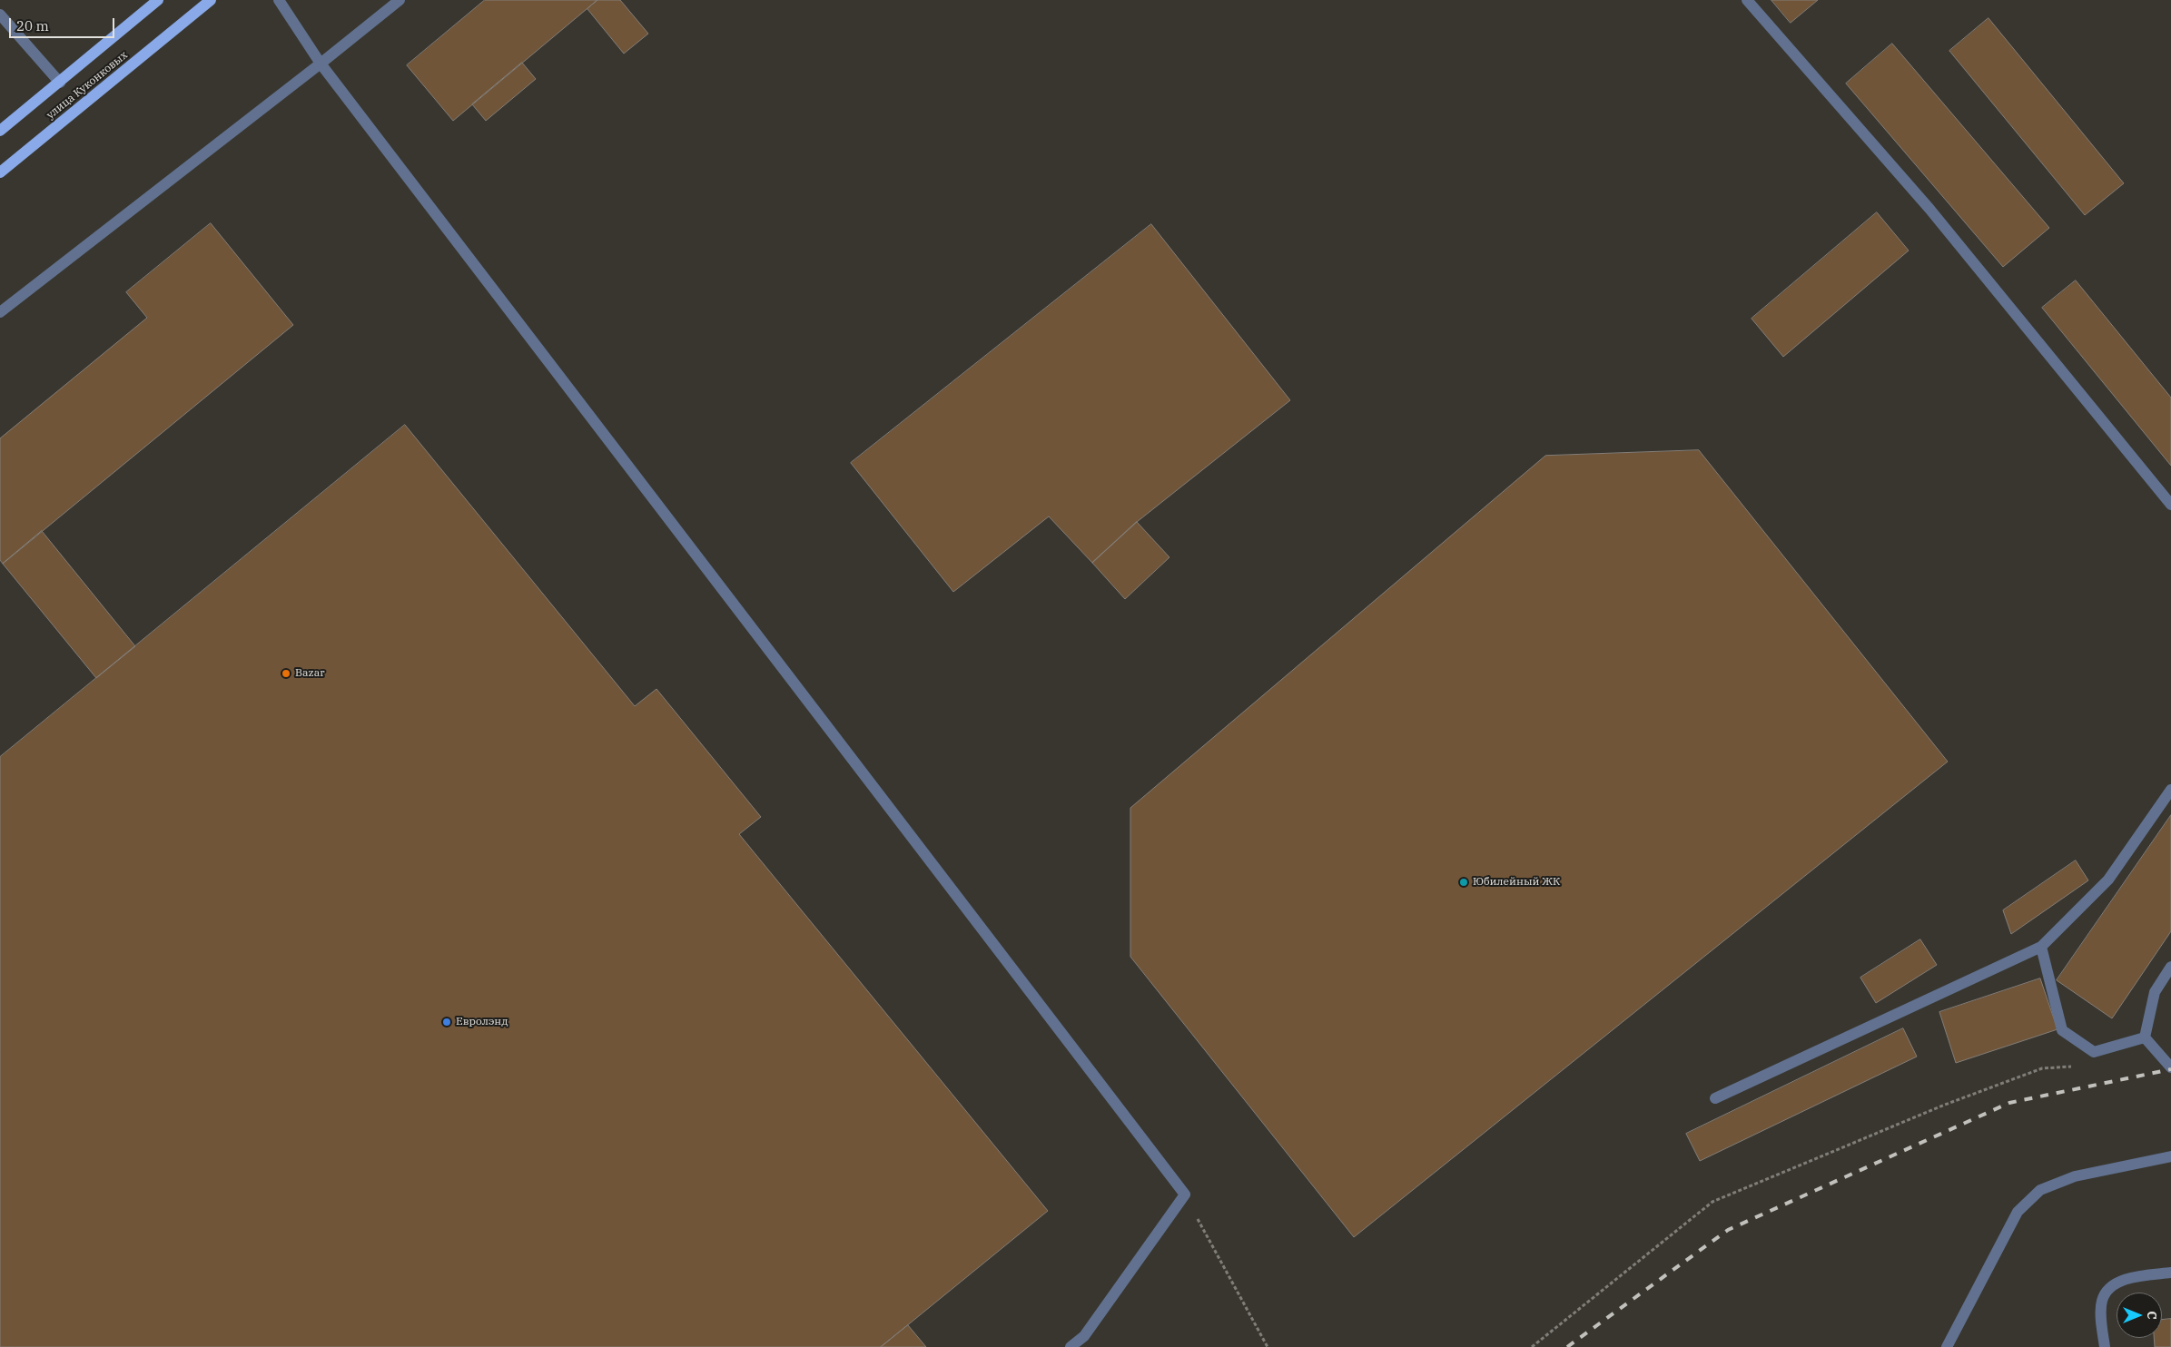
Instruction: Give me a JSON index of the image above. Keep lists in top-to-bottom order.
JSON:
{
  "streets": {
    "main road": ["улица Куконковых"]
  },
  "places": ["Bazar", "Юбилейный ЖК", "Евролэнд"],
  "scale_bar": "20 m",
  "north": "right"
}
